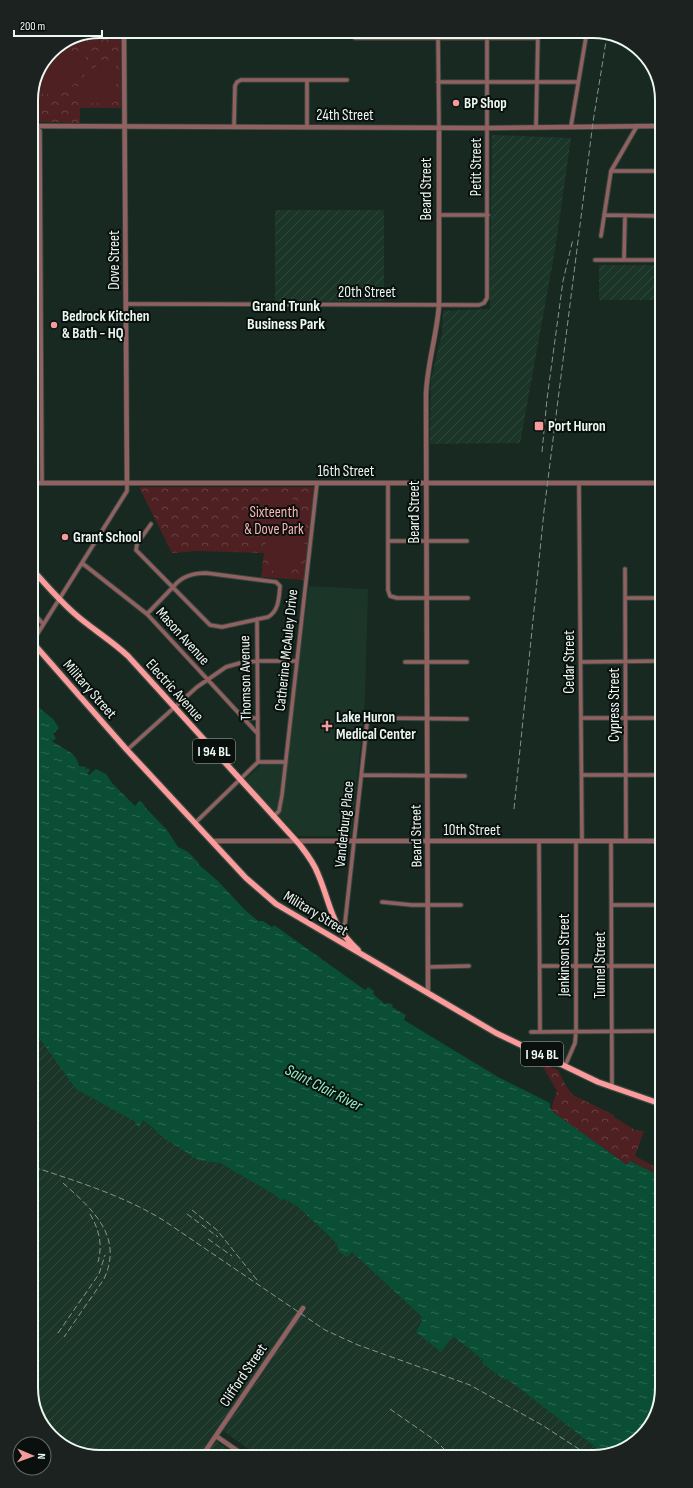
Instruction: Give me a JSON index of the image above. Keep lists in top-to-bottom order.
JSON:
{
  "streets": {
    "main road": ["Military Street", "Electric Avenue", "I 94 BL"],
    "street": [
      "24th Street",
      "Petit Street",
      "Beard Street",
      "Dove Street",
      "20th Street",
      "16th Street",
      "Mason Avenue",
      "Catherine McAuley Drive",
      "Cedar Street",
      "Thomson Avenue",
      "Cypress Street",
      "Vanderburg Place",
      "10th Street",
      "Jenkinson Street",
      "Tunnel Street",
      "Clifford Street"
    ]
  },
  "crossings": [
    ["24th Street", "Petit Street"],
    ["24th Street", "Beard Street"],
    ["24th Street", "Dove Street"],
    ["Petit Street", "20th Street"],
    ["Beard Street", "20th Street"],
    ["Beard Street", "16th Street"],
    ["Beard Street", "Military Street"],
    ["Beard Street", "Vanderburg Place"],
    ["Beard Street", "10th Street"],
    ["Dove Street", "20th Street"],
    ["Dove Street", "16th Street"],
    ["16th Street", "Catherine McAuley Drive"],
    ["16th Street", "Cedar Street"],
    ["Mason Avenue", "Thomson Avenue"],
    ["Catherine McAuley Drive", "Electric Avenue"],
    ["Cedar Street", "10th Street"],
    ["Military Street", "Electric Avenue"],
    ["Military Street", "10th Street"],
    ["Military Street", "Jenkinson Street"],
    ["Military Street", "Tunnel Street"],
    ["Electric Avenue", "Vanderburg Place"],
    ["Electric Avenue", "10th Street"],
    ["Cypress Street", "10th Street"],
    ["Vanderburg Place", "10th Street"],
    ["10th Street", "Jenkinson Street"],
    ["10th Street", "Tunnel Street"]
  ],
  "districts": ["Grand Trunk Business Park"],
  "water": ["Saint Clair River"],
  "parks": ["Sixteenth & Dove Park"],
  "places": {
    "other": ["BP Shop", "Bedrock Kitchen & Bath - HQ", "Grant School"],
    "transit": ["Port Huron"],
    "health": ["Lake Huron Medical Center"]
  },
  "scale_bar": "200 m",
  "north": "right"
}
